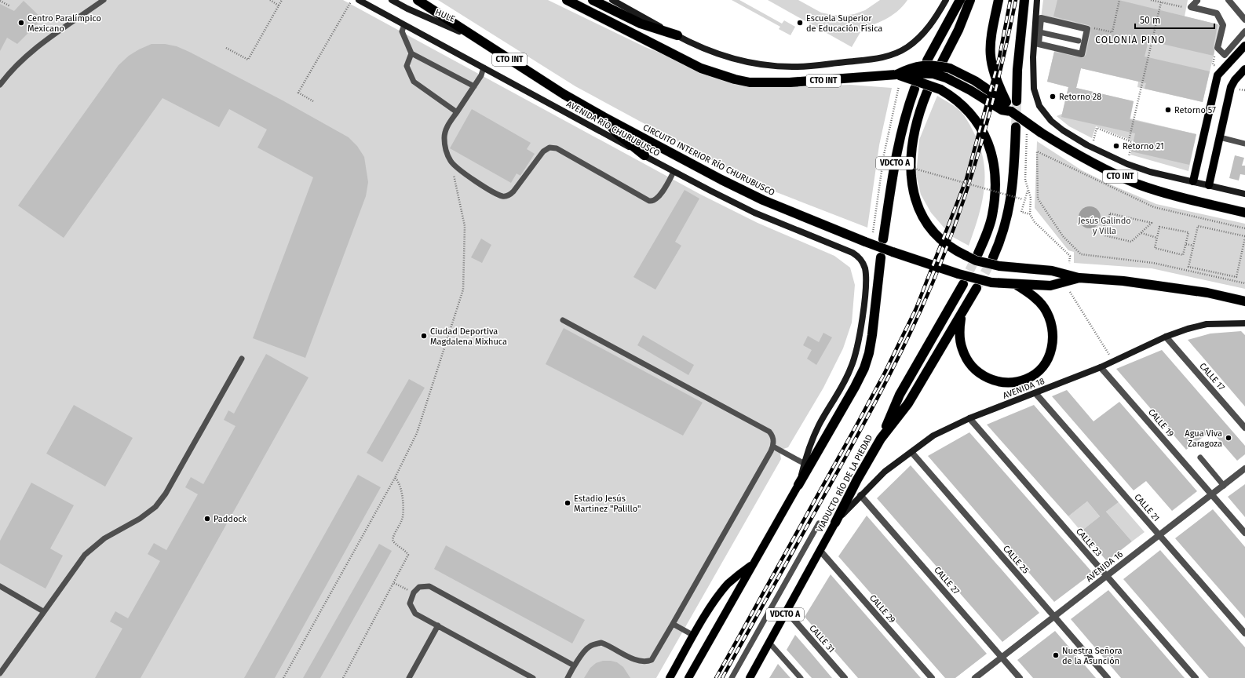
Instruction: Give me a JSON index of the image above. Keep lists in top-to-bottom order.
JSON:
{
  "streets": {
    "highway": [
      "CTO INT",
      "CIRCUITO INTERIOR RÍO CHURUBUSCO",
      "VDCTO A",
      "VIADUCTO RÍO DE LA PIEDAD"
    ],
    "main road": ["HULE", "AVENIDA RÍO CHURUBUSCO", "AVENIDA 18"],
    "street": [
      "CALLE 17",
      "CALLE 19",
      "CALLE 21",
      "CALLE 23",
      "CALLE 25",
      "AVENIDA 16",
      "CALLE 27",
      "CALLE 29",
      "CALLE 31"
    ]
  },
  "crossings": [
    ["HULE", "CIRCUITO INTERIOR RÍO CHURUBUSCO"],
    ["CTO INT", "CIRCUITO INTERIOR RÍO CHURUBUSCO"],
    ["CALLE 17", "AVENIDA 18"],
    ["AVENIDA 18", "CALLE 19"],
    ["AVENIDA 18", "VIADUCTO RÍO DE LA PIEDAD"],
    ["AVENIDA 18", "CALLE 21"],
    ["AVENIDA 18", "CALLE 23"],
    ["AVENIDA 18", "CALLE 25"],
    ["AVENIDA 18", "CALLE 27"],
    ["CALLE 19", "AVENIDA 16"],
    ["VIADUCTO RÍO DE LA PIEDAD", "CALLE 29"],
    ["VIADUCTO RÍO DE LA PIEDAD", "CALLE 31"],
    ["CALLE 21", "AVENIDA 16"],
    ["CALLE 23", "AVENIDA 16"],
    ["CALLE 25", "AVENIDA 16"],
    ["AVENIDA 16", "CALLE 27"]
  ],
  "districts": ["COLONIA PINO"],
  "parks": ["Jesús Galindo y Villa"],
  "places": [
    "Centro Paralímpico Mexicano",
    "Escuela Superior de Educación Física",
    "Retorno 28",
    "Retorno 57",
    "Retorno 21",
    "Ciudad Deportiva Magdalena Mixhuca",
    "Agua Viva Zaragoza",
    "Estadio Jesús Martínez \"Palillo\"",
    "Paddock",
    "Nuestra Señora de la Asunción"
  ],
  "scale_bar": "50 m"
}
